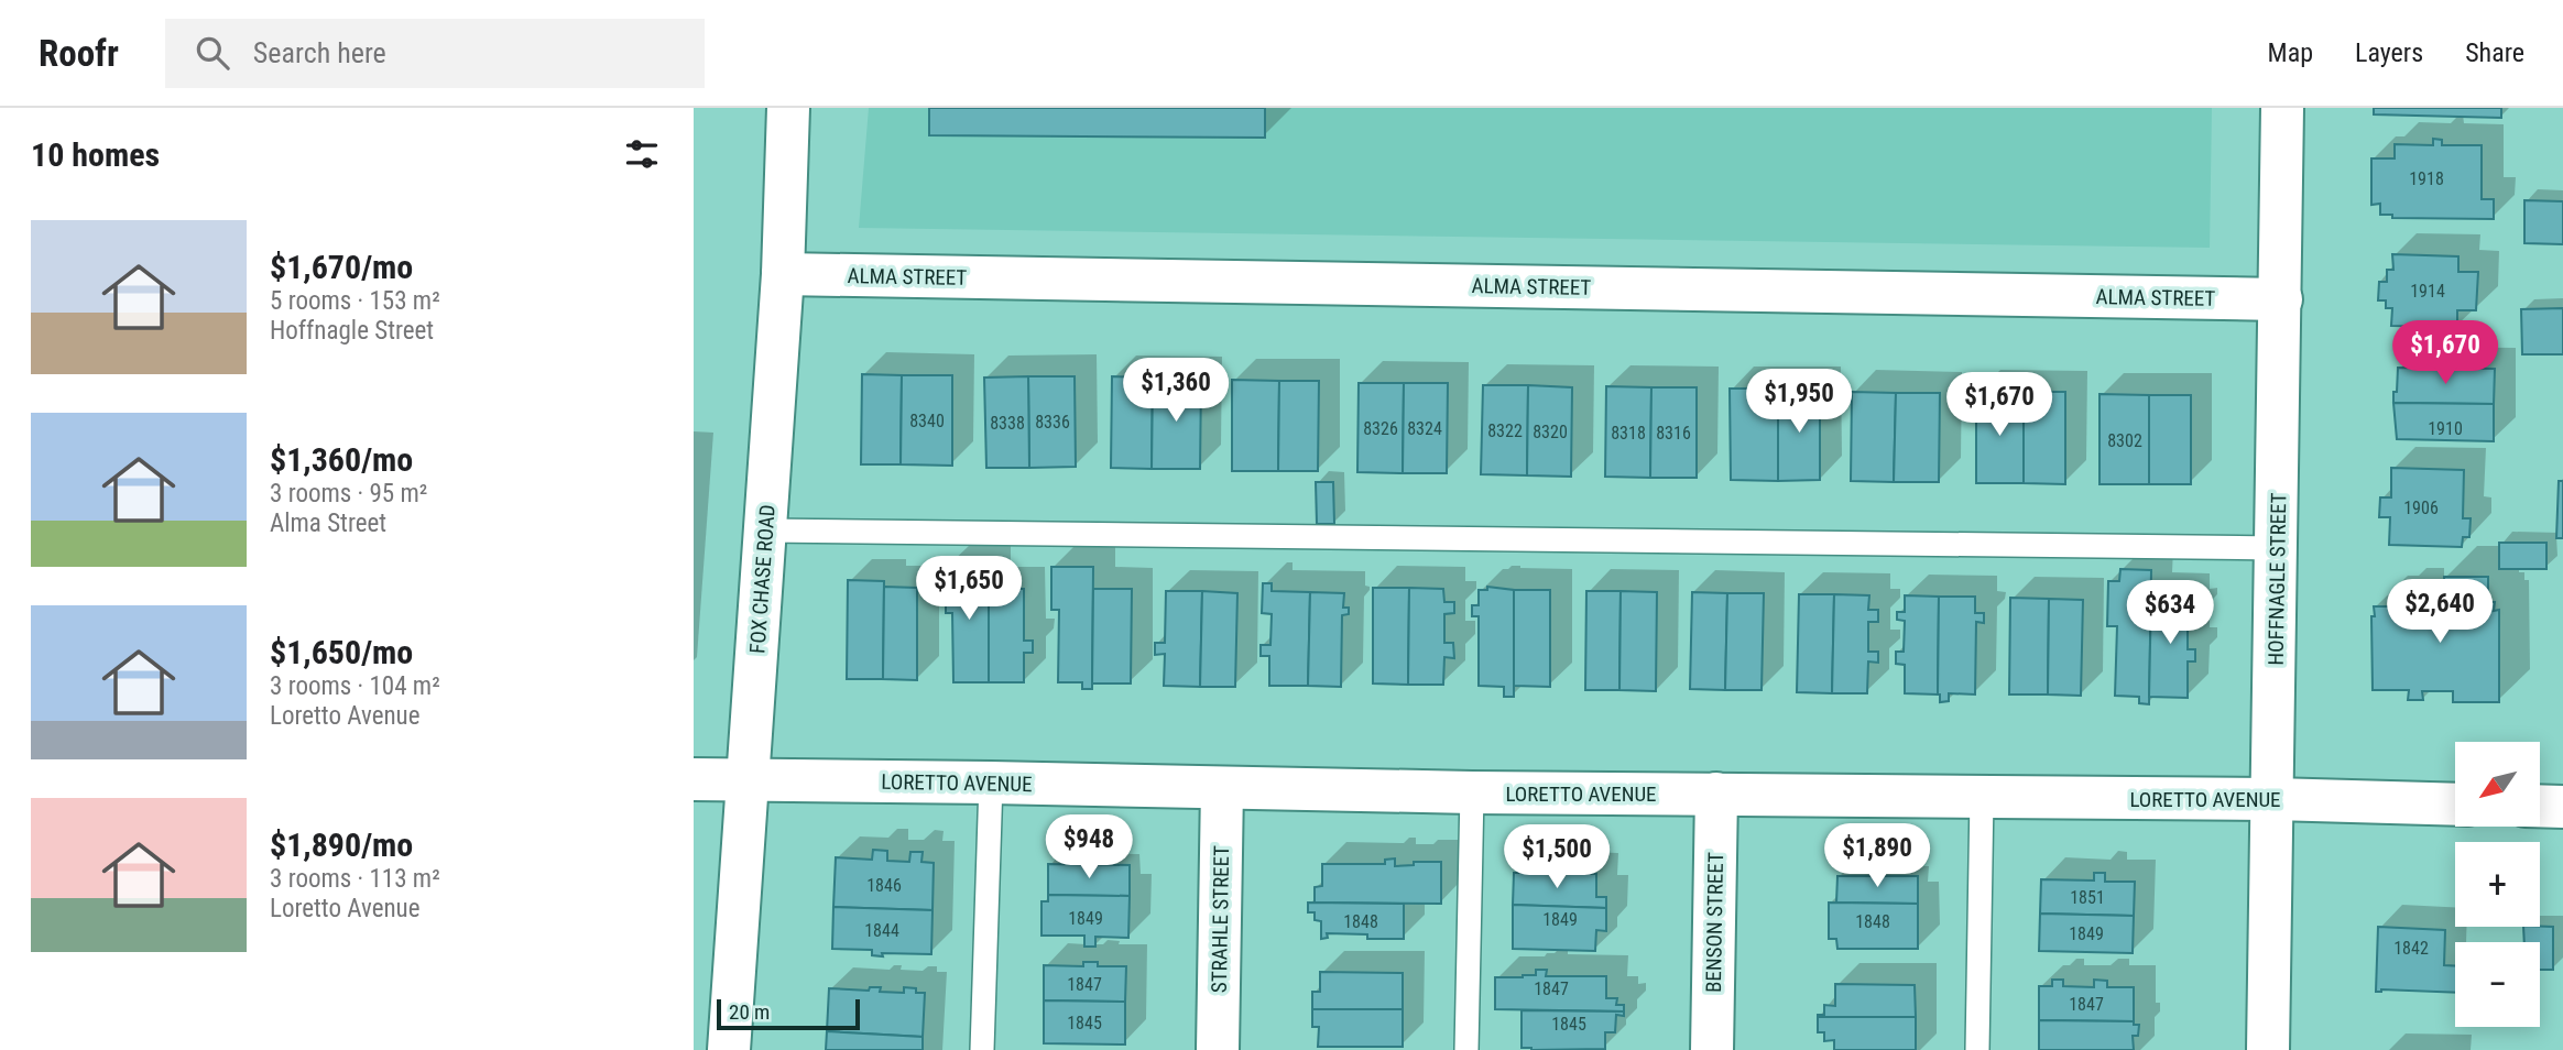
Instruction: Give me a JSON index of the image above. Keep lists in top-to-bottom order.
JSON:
{
  "streets": {
    "street": [
      "ALMA STREET",
      "FOX CHASE ROAD",
      "HOFFNAGLE STREET",
      "LORETTO AVENUE",
      "STRAHLE STREET",
      "BENSON STREET"
    ]
  },
  "crossings": [
    ["ALMA STREET", "FOX CHASE ROAD"],
    ["ALMA STREET", "HOFFNAGLE STREET"],
    ["FOX CHASE ROAD", "LORETTO AVENUE"],
    ["HOFFNAGLE STREET", "LORETTO AVENUE"],
    ["LORETTO AVENUE", "STRAHLE STREET"],
    ["LORETTO AVENUE", "BENSON STREET"]
  ],
  "house_numbers": [
    "1918",
    "1914",
    "8340",
    "8336",
    "8338",
    "8326",
    "8324",
    "1910",
    "8322",
    "8320",
    "8318",
    "8316",
    "8302",
    "1906",
    "1846",
    "1851",
    "1849",
    "1849",
    "1848",
    "1848",
    "1844",
    "1849",
    "1842",
    "1847",
    "1847",
    "1847",
    "1845",
    "1845"
  ],
  "scale_bar": "20 m",
  "north": "bottom left",
  "page": {
    "header": "Roofr",
    "search": "Search here",
    "nav": ["Map", "Layers", "Share"],
    "heading": "10 homes",
    "list": [
      {
        "name": "$1,670/mo",
        "note": "5 rooms · 153 m² · Hoffnagle Street"
      },
      {
        "name": "$1,360/mo",
        "note": "3 rooms · 95 m² · Alma Street"
      },
      {
        "name": "$1,650/mo",
        "note": "3 rooms · 104 m² · Loretto Avenue"
      },
      {
        "name": "$1,890/mo",
        "note": "3 rooms · 113 m² · Loretto Avenue"
      }
    ],
    "price": [
      "$1,670",
      "$1,360",
      "$1,950",
      "$1,670",
      "$1,650",
      "$2,640",
      "$634",
      "$948",
      "$1,890",
      "$1,500"
    ],
    "map_buttons": ["+", "−"],
    "scale": "20 m"
  }
}
